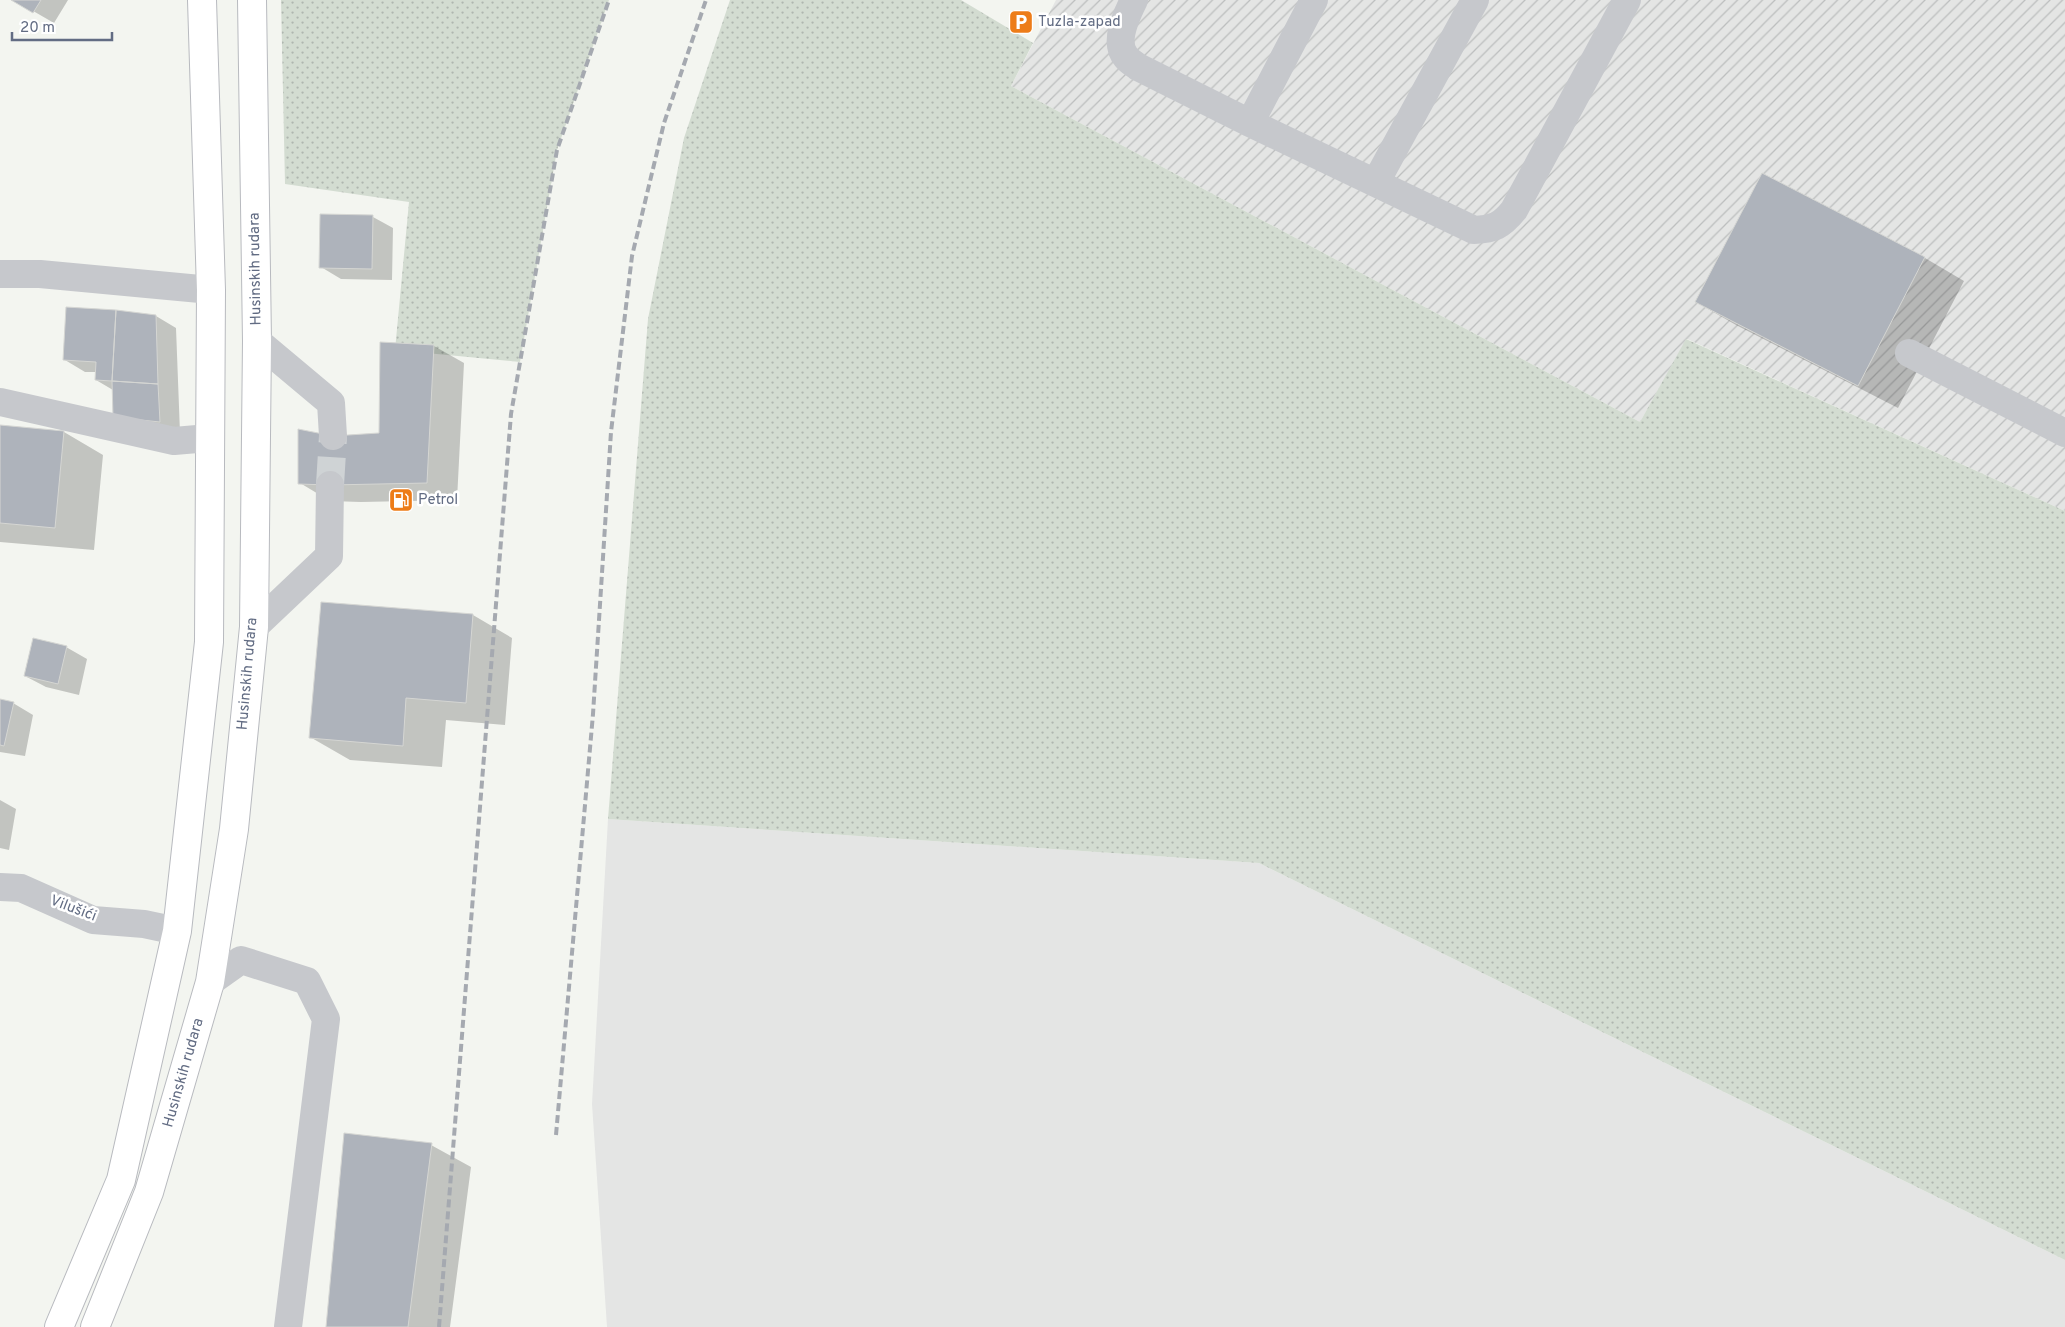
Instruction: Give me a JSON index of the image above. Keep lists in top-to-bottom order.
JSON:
{
  "streets": {
    "main road": ["Husinskih rudara"],
    "street": ["Vilušići"]
  },
  "places": {
    "parking": ["Tuzla-zapad"],
    "fuel station": ["Petrol"]
  },
  "scale_bar": "20 m"
}
